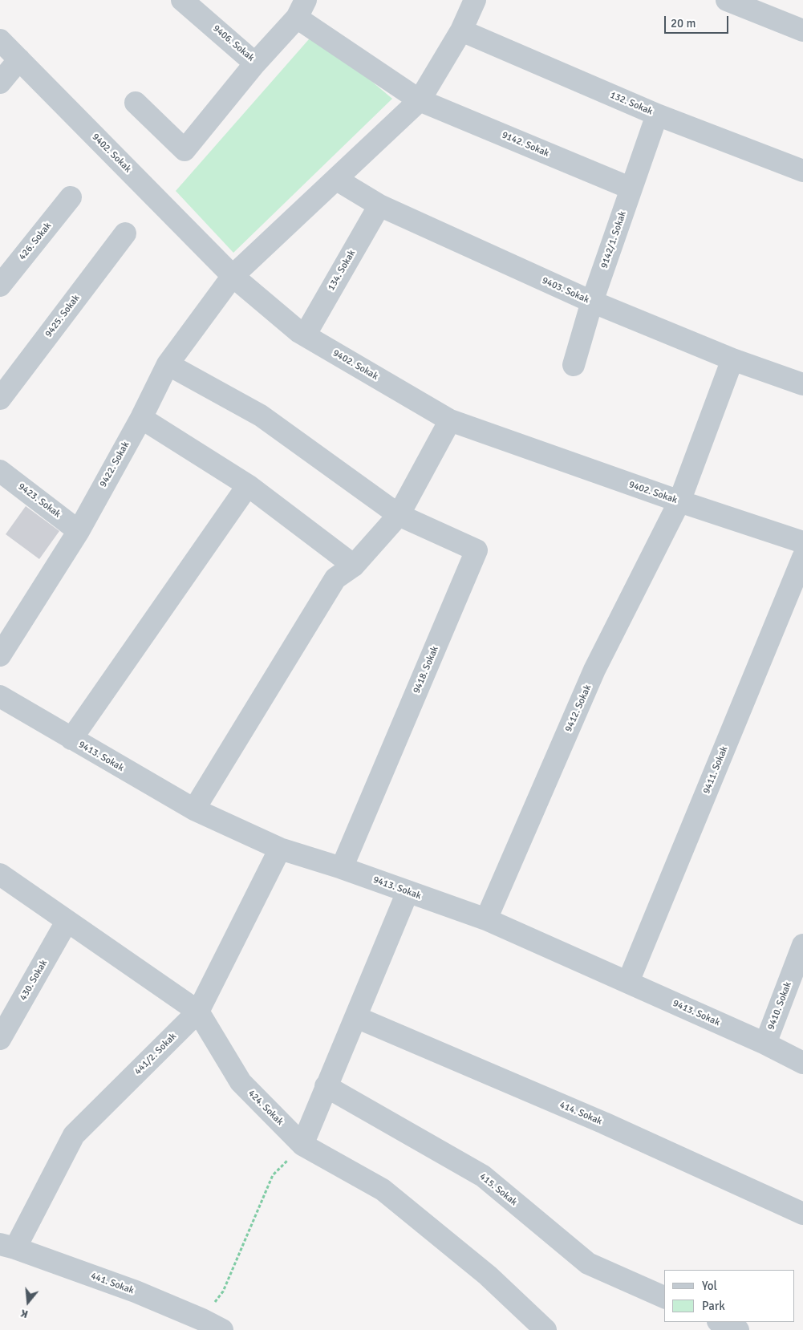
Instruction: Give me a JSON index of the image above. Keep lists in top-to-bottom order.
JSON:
{
  "streets": {
    "street": [
      "9406. Sokak",
      "132. Sokak",
      "9142. Sokak",
      "9402. Sokak",
      "9142/1. Sokak",
      "426. Sokak",
      "134. Sokak",
      "9403. Sokak",
      "9425. Sokak",
      "9422. Sokak",
      "9423. Sokak",
      "9418. Sokak",
      "9412. Sokak",
      "9413. Sokak",
      "9411. Sokak",
      "430. Sokak",
      "9410. Sokak",
      "441/2. Sokak",
      "424. Sokak",
      "414. Sokak",
      "415. Sokak",
      "441. Sokak"
    ]
  },
  "crossings": [
    ["9406. Sokak", "9142. Sokak"],
    ["132. Sokak", "9142/1. Sokak"],
    ["9142. Sokak", "9142/1. Sokak"],
    ["9142. Sokak", "9422. Sokak"],
    ["9402. Sokak", "134. Sokak"],
    ["9402. Sokak", "9422. Sokak"],
    ["9402. Sokak", "9412. Sokak"],
    ["9142/1. Sokak", "9403. Sokak"],
    ["134. Sokak", "9403. Sokak"],
    ["9403. Sokak", "9422. Sokak"],
    ["9403. Sokak", "9412. Sokak"],
    ["9422. Sokak", "9423. Sokak"],
    ["9418. Sokak", "9413. Sokak"],
    ["9412. Sokak", "9413. Sokak"],
    ["9413. Sokak", "9411. Sokak"],
    ["9413. Sokak", "9410. Sokak"],
    ["9413. Sokak", "441/2. Sokak"],
    ["430. Sokak", "424. Sokak"],
    ["441/2. Sokak", "424. Sokak"],
    ["441/2. Sokak", "441. Sokak"]
  ],
  "legend": ["Yol", "Park"],
  "scale_bar": "20 m",
  "north": "bottom"
}
